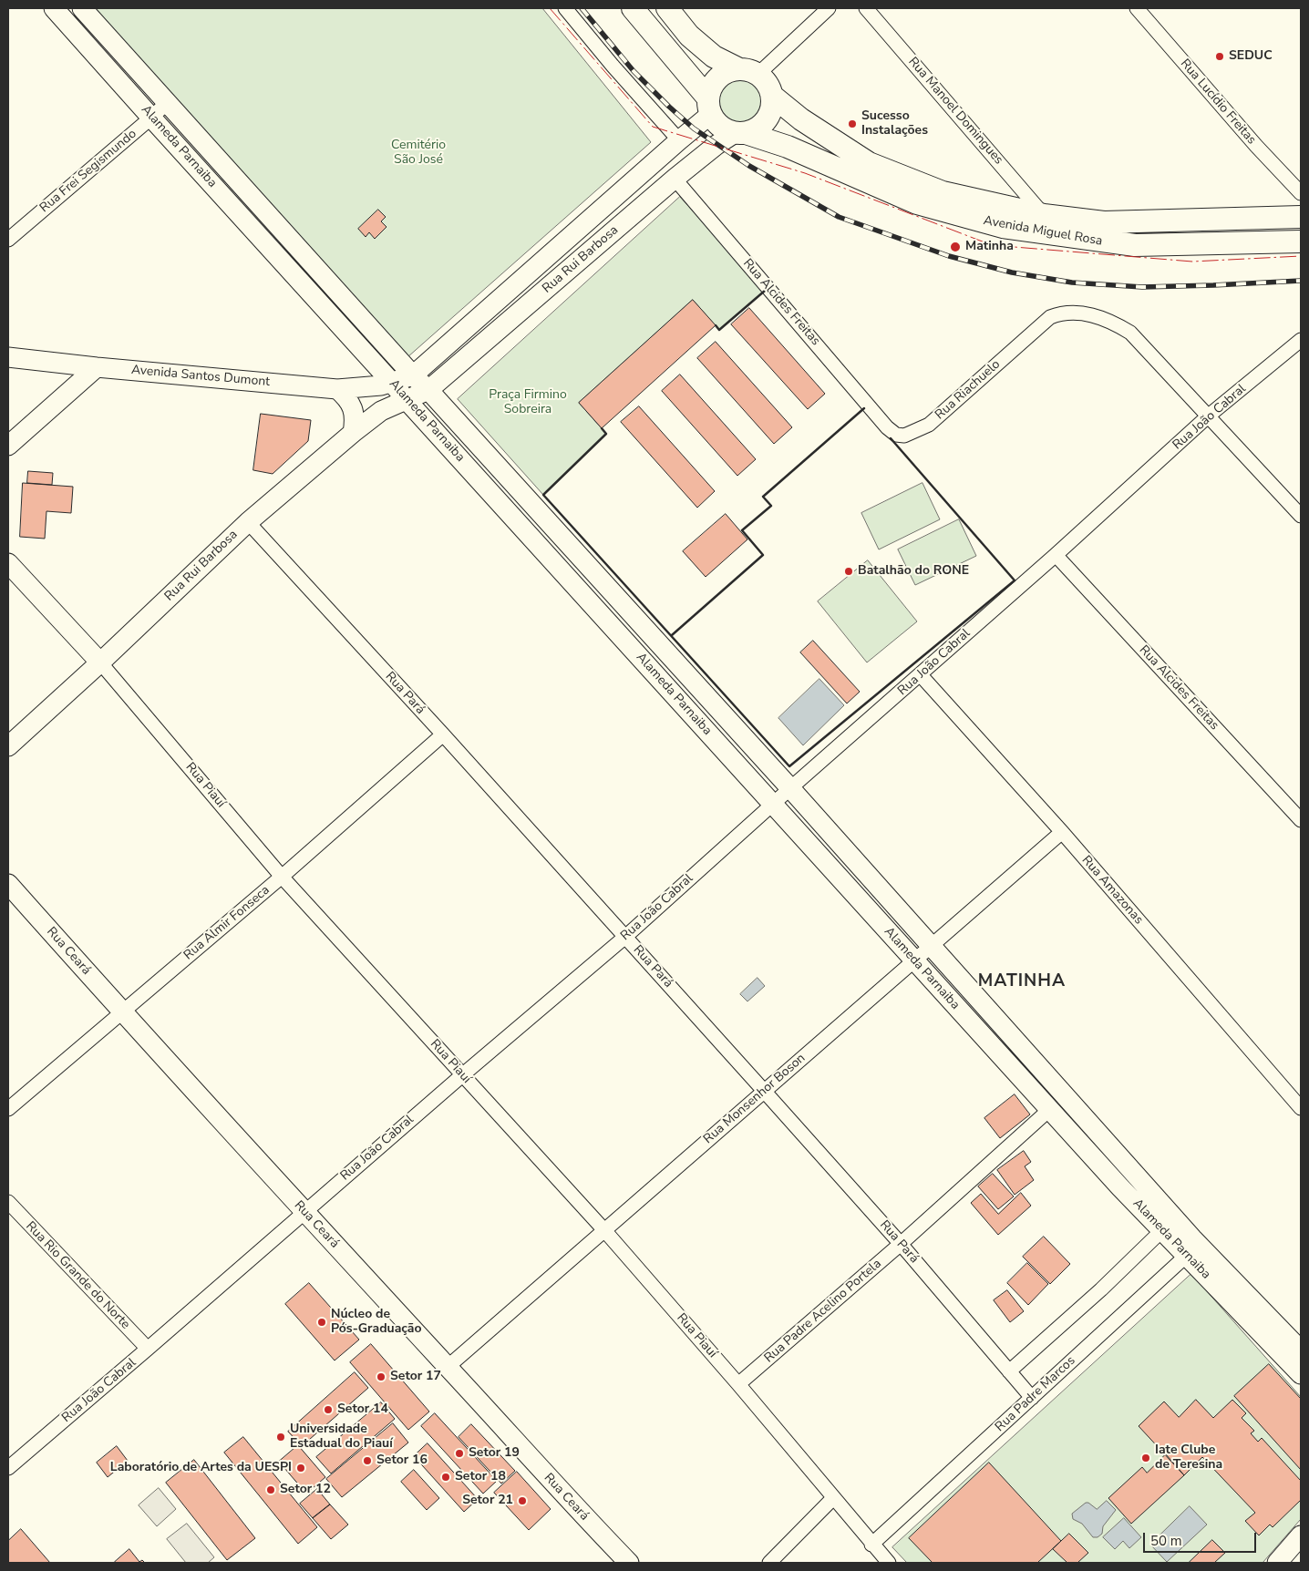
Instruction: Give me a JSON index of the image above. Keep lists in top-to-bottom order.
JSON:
{
  "streets": {
    "main road": [
      "Alameda Parnaiba",
      "Avenida Miguel Rosa",
      "Rua Rui Barbosa",
      "Avenida Santos Dumont",
      "Rua Piauí",
      "Rua Ceará"
    ],
    "street": [
      "Rua Lucídio Freitas",
      "Rua Manoel Domingues",
      "Rua Frei Segismundo",
      "Rua Alcides Freitas",
      "Rua Riachuelo",
      "Rua João Cabral",
      "Rua Pará",
      "Rua Amazonas",
      "Rua Almir Fonseca",
      "Rua Monsenhor Boson",
      "Rua Rio Grande do Norte",
      "Rua Padre Acelino Portela",
      "Rua Padre Marcos"
    ]
  },
  "crossings": [
    ["Rua Manoel Domingues", "Avenida Miguel Rosa"],
    ["Alameda Parnaiba", "Rua Frei Segismundo"],
    ["Alameda Parnaiba", "Rua Rui Barbosa"],
    ["Alameda Parnaiba", "Avenida Santos Dumont"],
    ["Alameda Parnaiba", "Rua João Cabral"],
    ["Alameda Parnaiba", "Rua Monsenhor Boson"],
    ["Alameda Parnaiba", "Rua Padre Acelino Portela"],
    ["Alameda Parnaiba", "Rua Padre Marcos"],
    ["Avenida Miguel Rosa", "Rua Rui Barbosa"],
    ["Rua Rui Barbosa", "Rua Alcides Freitas"],
    ["Rua Rui Barbosa", "Avenida Santos Dumont"],
    ["Rua Rui Barbosa", "Rua Pará"],
    ["Rua Rui Barbosa", "Rua Piauí"],
    ["Rua Alcides Freitas", "Rua Riachuelo"],
    ["Rua Alcides Freitas", "Rua João Cabral"],
    ["Rua Riachuelo", "Rua João Cabral"],
    ["Rua João Cabral", "Rua Pará"],
    ["Rua João Cabral", "Rua Piauí"],
    ["Rua João Cabral", "Rua Amazonas"],
    ["Rua João Cabral", "Rua Ceará"],
    ["Rua João Cabral", "Rua Rio Grande do Norte"],
    ["Rua Pará", "Rua Almir Fonseca"],
    ["Rua Pará", "Rua Monsenhor Boson"],
    ["Rua Pará", "Rua Padre Acelino Portela"],
    ["Rua Pará", "Rua Padre Marcos"],
    ["Rua Piauí", "Rua Almir Fonseca"],
    ["Rua Piauí", "Rua Monsenhor Boson"],
    ["Rua Piauí", "Rua Padre Acelino Portela"],
    ["Rua Piauí", "Rua Padre Marcos"],
    ["Rua Amazonas", "Rua Monsenhor Boson"],
    ["Rua Almir Fonseca", "Rua Ceará"],
    ["Rua Ceará", "Rua Monsenhor Boson"]
  ],
  "districts": ["MATINHA"],
  "parks": ["Cemitério São José", "Praça Firmino Sobreira"],
  "places": [
    "SEDUC",
    "Sucesso Instalações",
    "Matinha",
    "Batalhão do RONE",
    "Núcleo de Pós-Graduação",
    "Setor 17",
    "Setor 14",
    "Universidade Estadual do Piauí",
    "Setor 19",
    "Iate Clube de Teresina",
    "Setor 16",
    "Laboratório de Artes da UESPI",
    "Setor 18",
    "Setor 12",
    "Setor 21"
  ],
  "scale_bar": "50 m"
}
